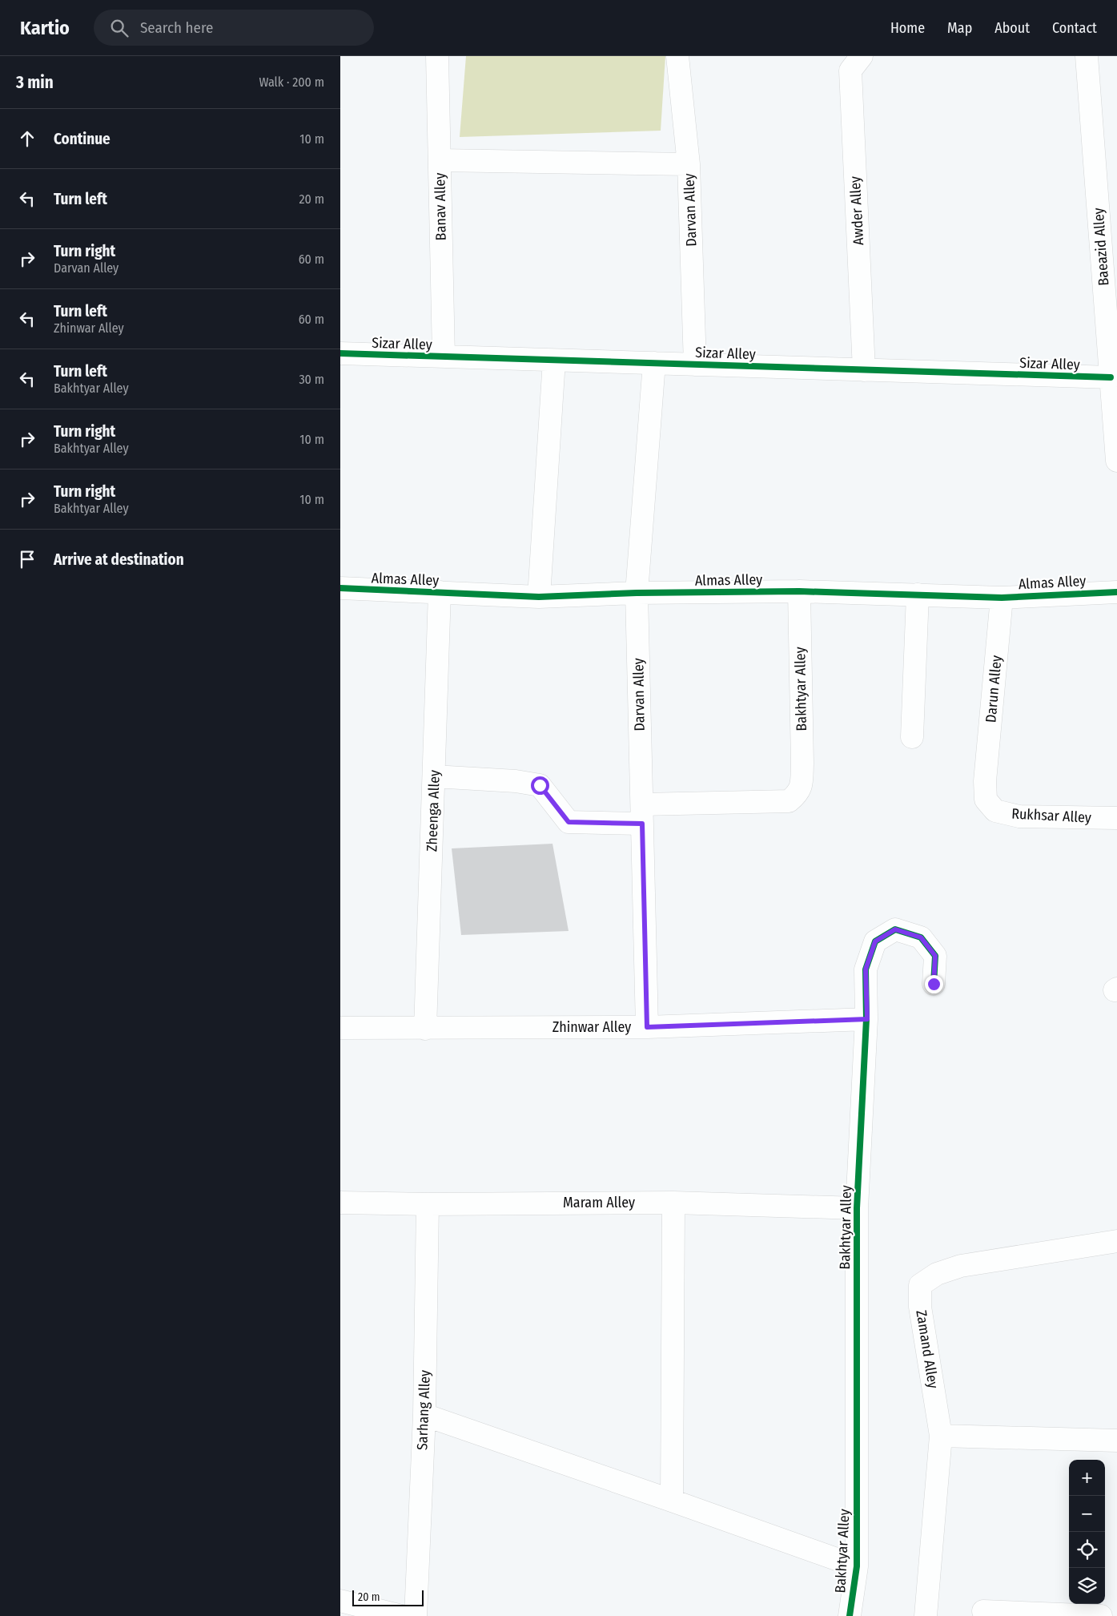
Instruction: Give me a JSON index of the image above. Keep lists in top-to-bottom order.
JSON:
{
  "streets": {
    "street": [
      "Banav Alley",
      "Darvan Alley",
      "Awder Alley",
      "Baeazid Alley",
      "Sizar Alley",
      "Almas Alley",
      "Bakhtyar Alley",
      "Darun Alley",
      "Zheenga Alley",
      "Rukhsar Alley",
      "Zhinwar Alley",
      "Maram Alley",
      "Zamand Alley",
      "Sarhang Alley"
    ]
  },
  "crossings": [
    ["Banav Alley", "Sizar Alley"],
    ["Darvan Alley", "Sizar Alley"],
    ["Darvan Alley", "Almas Alley"],
    ["Darvan Alley", "Bakhtyar Alley"],
    ["Darvan Alley", "Zhinwar Alley"],
    ["Awder Alley", "Sizar Alley"],
    ["Baeazid Alley", "Sizar Alley"],
    ["Almas Alley", "Bakhtyar Alley"],
    ["Almas Alley", "Darun Alley"],
    ["Almas Alley", "Zheenga Alley"],
    ["Bakhtyar Alley", "Zhinwar Alley"],
    ["Bakhtyar Alley", "Maram Alley"],
    ["Darun Alley", "Rukhsar Alley"],
    ["Zheenga Alley", "Zhinwar Alley"],
    ["Maram Alley", "Sarhang Alley"]
  ],
  "scale_bar": "20 m",
  "page": {
    "header": "Kartio",
    "search": "Search here",
    "nav": [
      "Home",
      "Map",
      "About",
      "Contact"
    ],
    "heading": ["3 min", "Walk · 200 m"],
    "list": [
      ["Continue", "10 m"],
      ["Turn left", "20 m"],
      ["Turn right", "Darvan Alley", "60 m"],
      ["Turn left", "Zhinwar Alley", "60 m"],
      ["Turn left", "Bakhtyar Alley", "30 m"],
      ["Turn right", "Bakhtyar Alley", "10 m"],
      ["Turn right", "Bakhtyar Alley", "10 m"],
      "Arrive at destination"
    ],
    "map_buttons": ["+", "−"],
    "scale": "20 m"
  }
}
